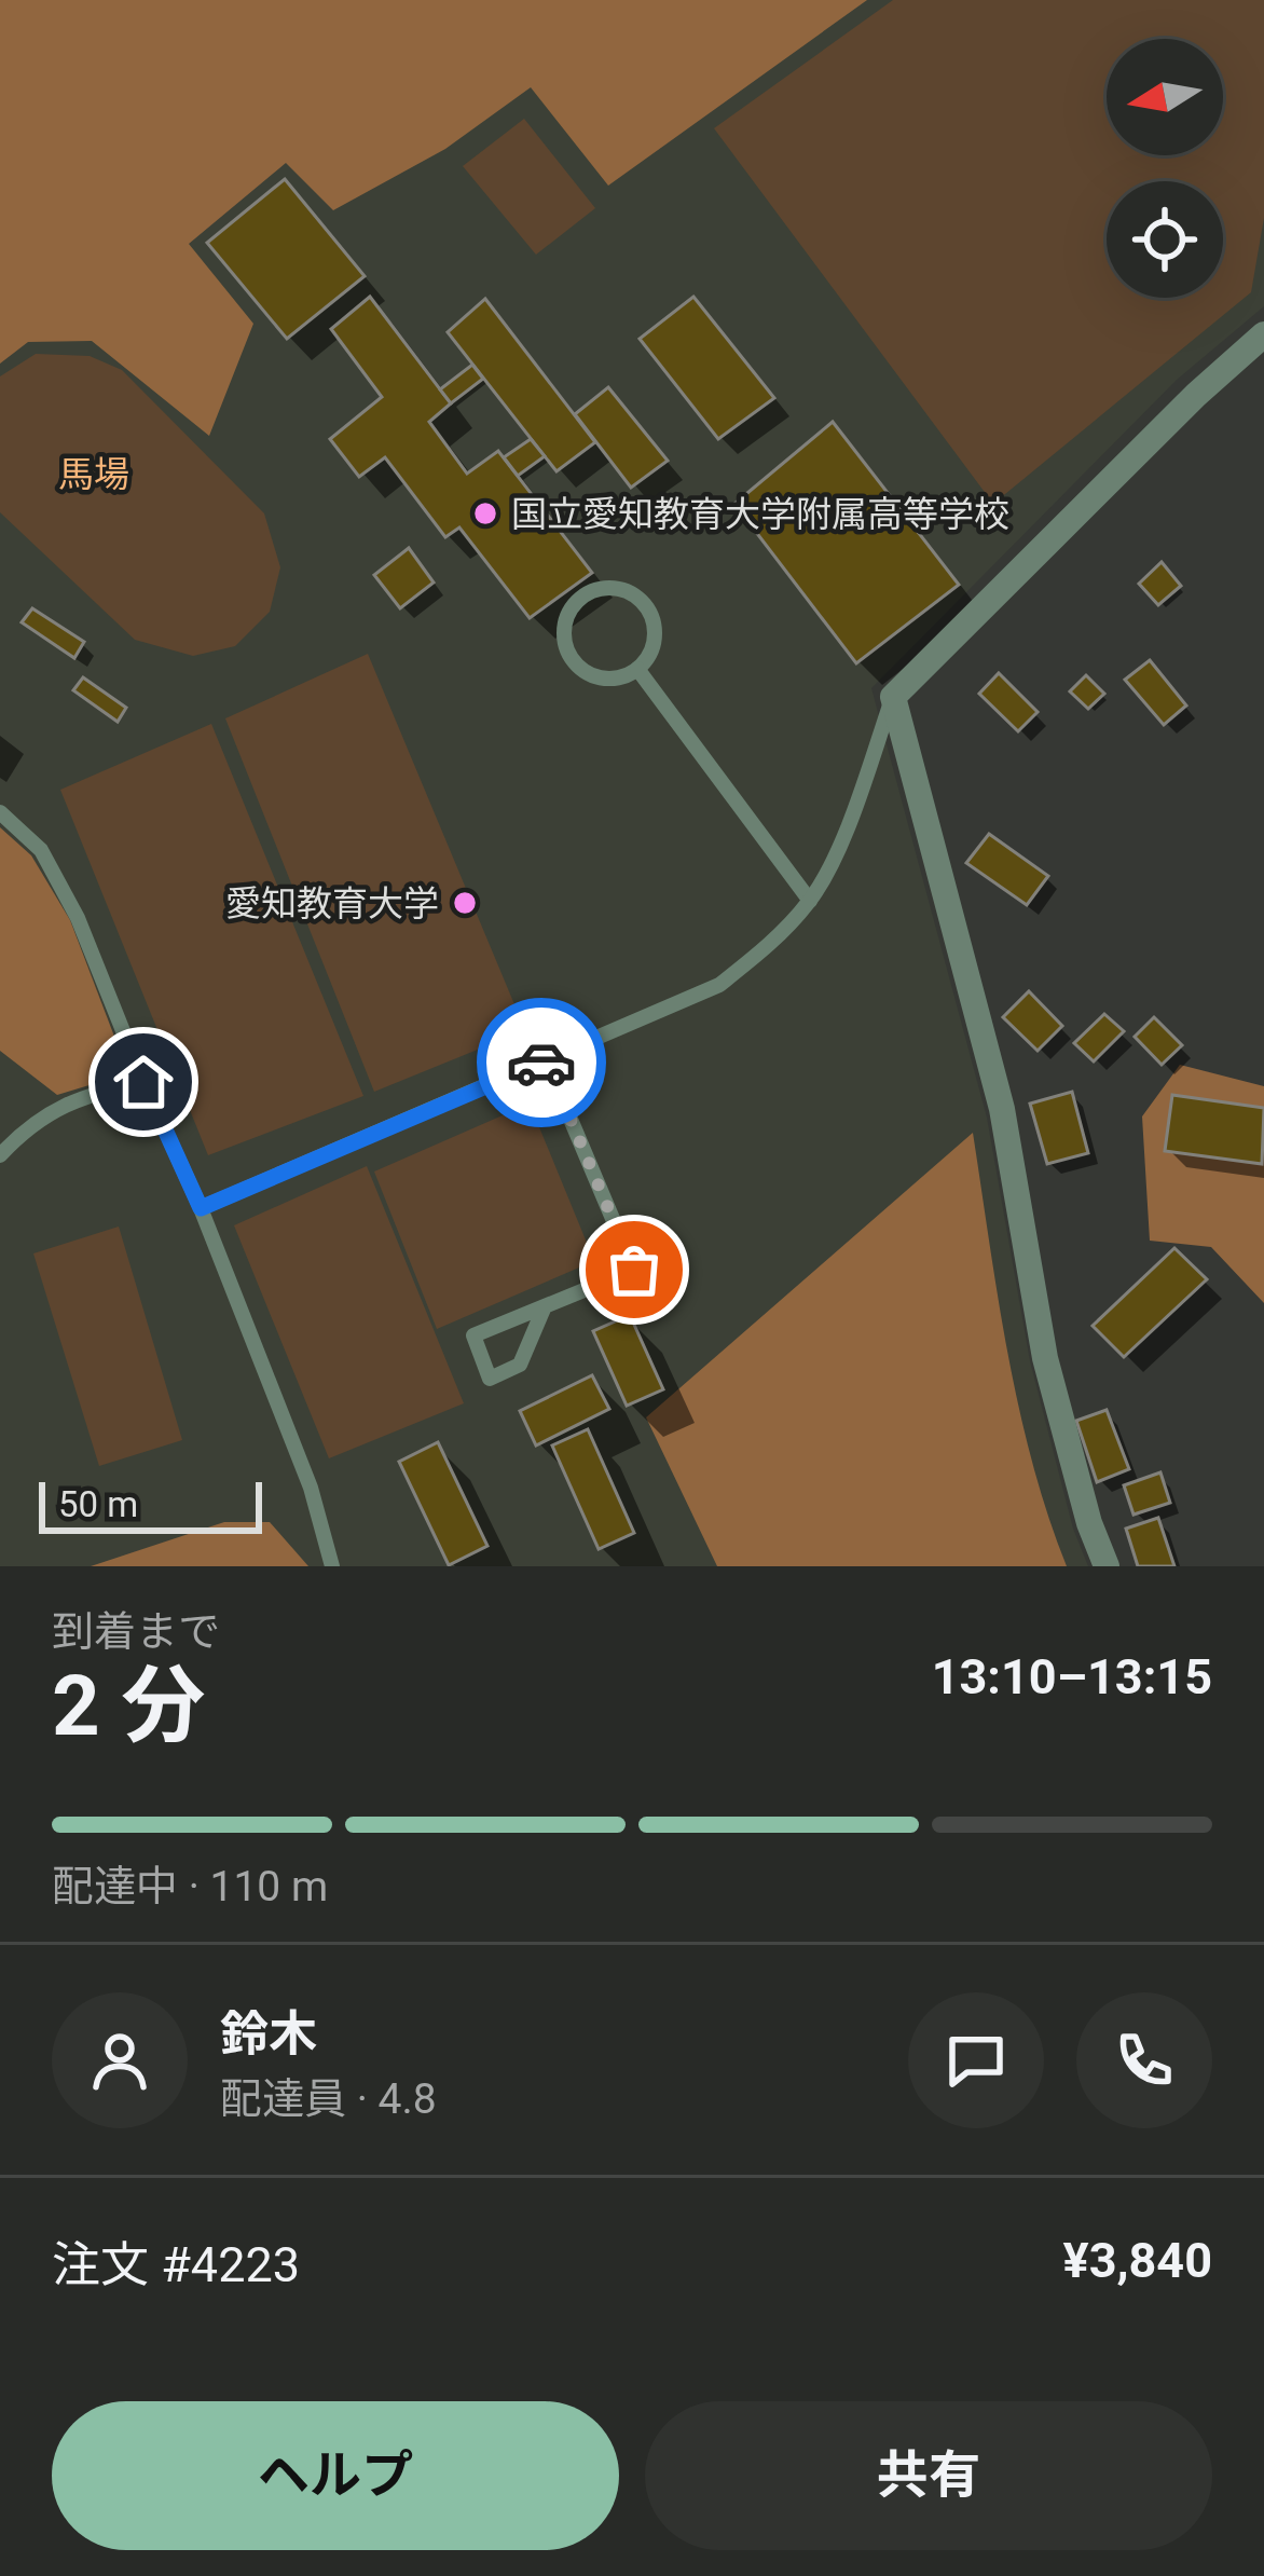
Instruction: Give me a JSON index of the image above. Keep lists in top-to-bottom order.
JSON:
{
  "parks": ["馬場"],
  "places": ["国立愛知教育大学附属高等学校", "愛知教育大学"],
  "scale_bar": "50 m",
  "north": "left",
  "page": {
    "scale": "50 m",
    "heading": ["2 分", "到着まで", "13:10–13:15"],
    "panel": [
      "鈴木",
      "配達員 · 4.8",
      "注文 #4223",
      "¥3,840"
    ],
    "bar": "配達中 · 110 m",
    "buttons": ["ヘルプ", "共有"]
  }
}
